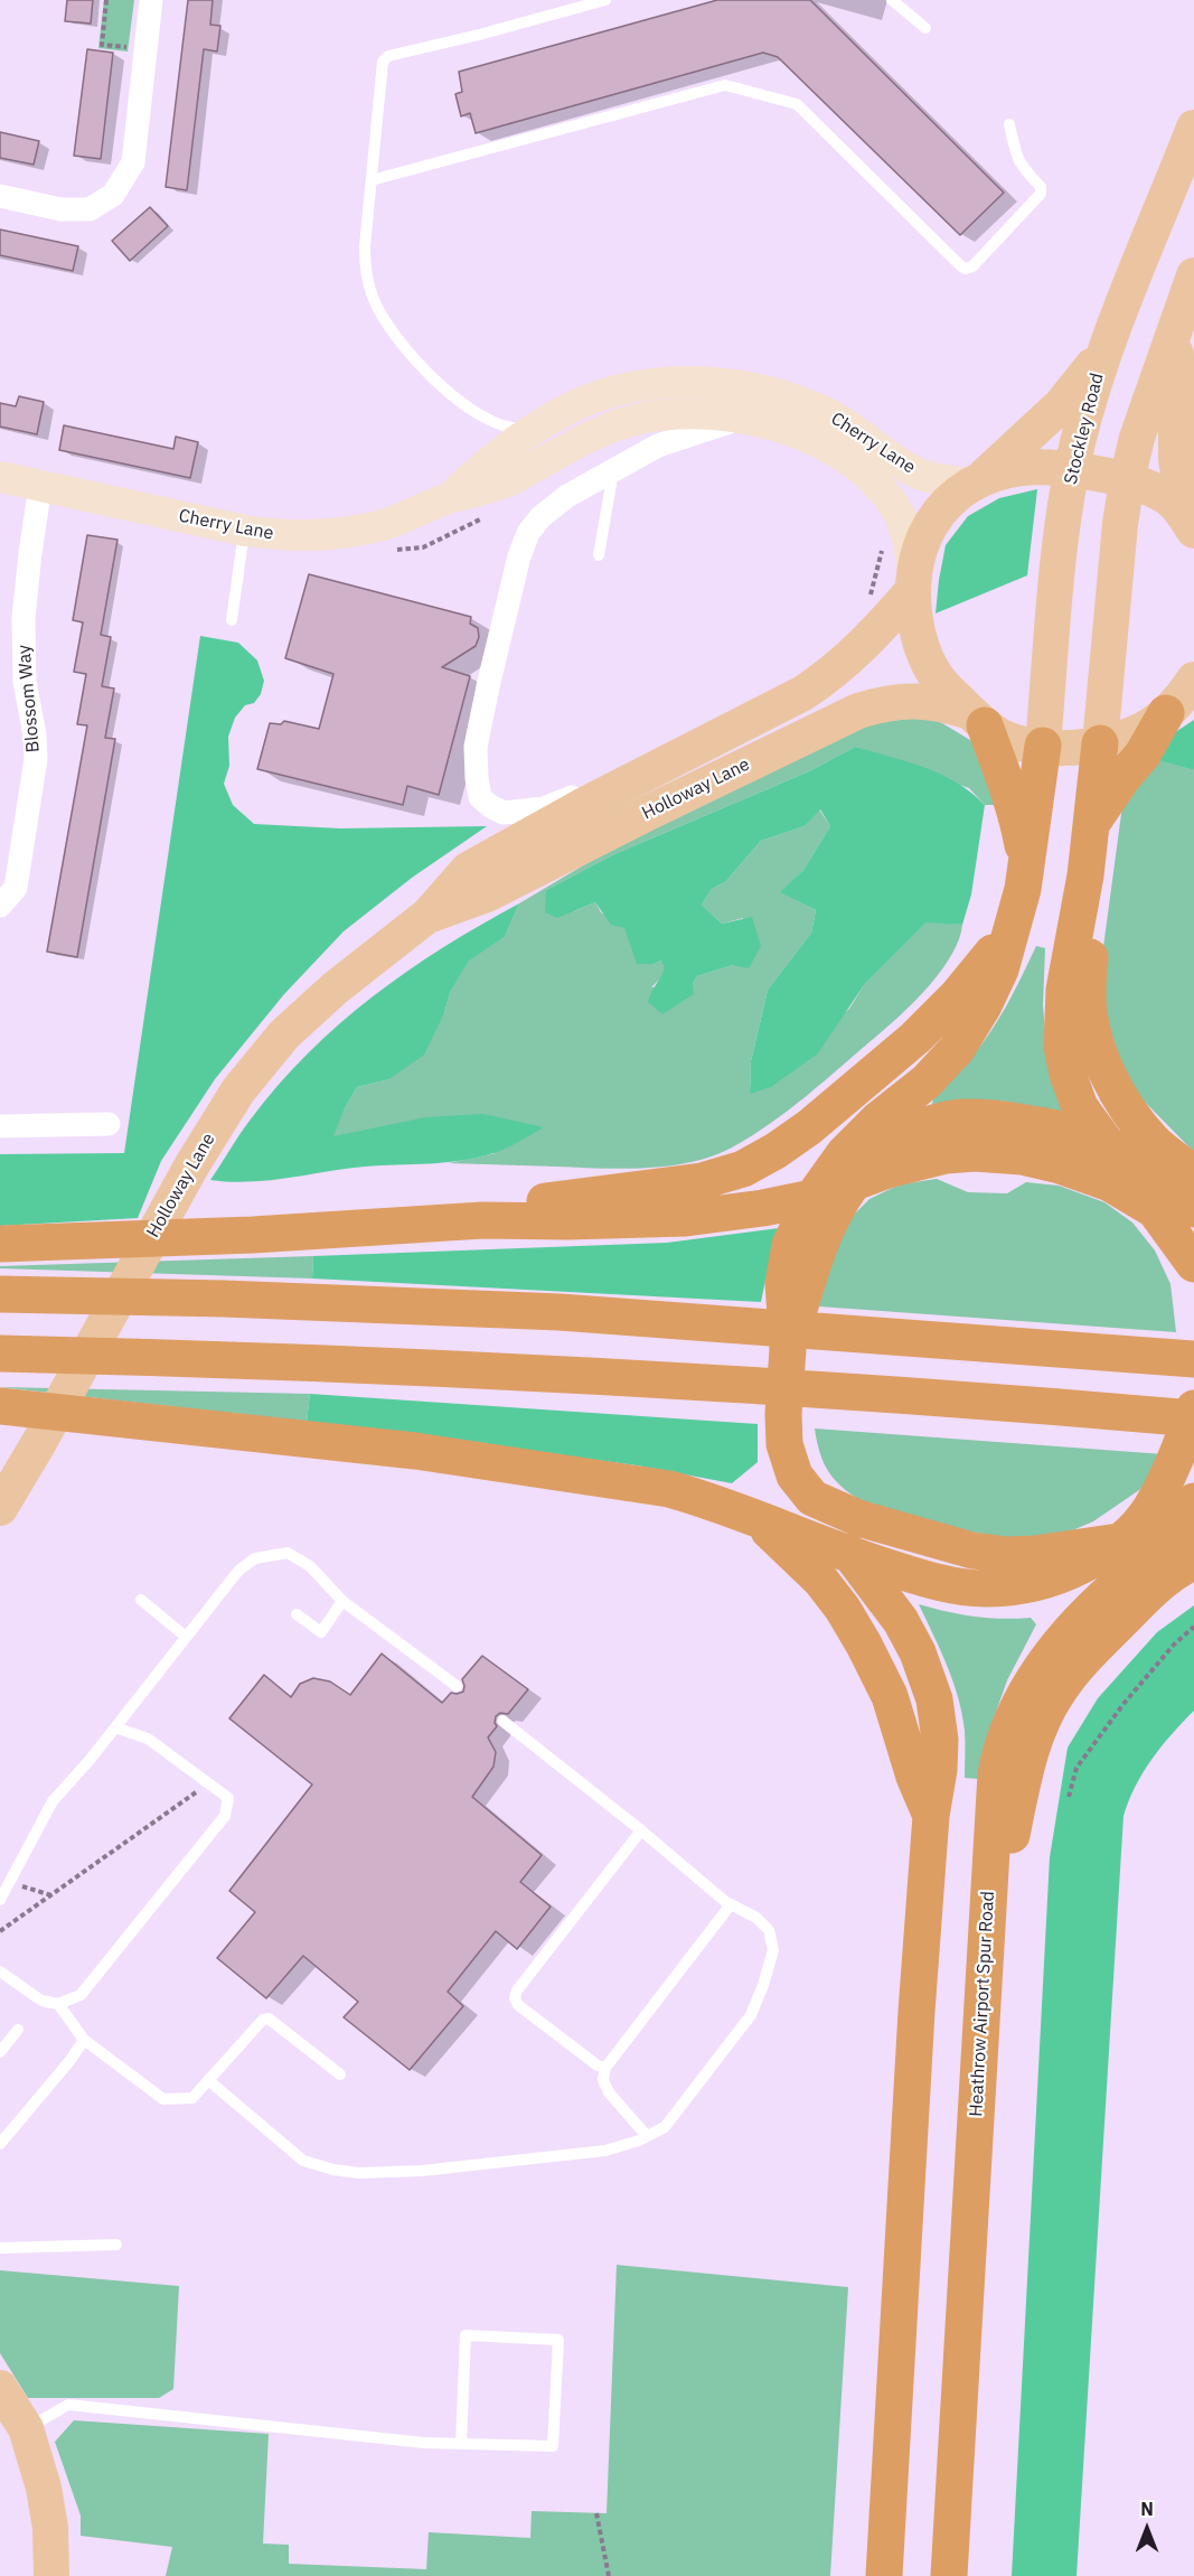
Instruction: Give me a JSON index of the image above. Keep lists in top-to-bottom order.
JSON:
{
  "streets": {
    "highway": ["Heathrow Airport Spur Road"],
    "main road": ["Stockley Road", "Holloway Lane"],
    "street": ["Cherry Lane", "Blossom Way"]
  },
  "crossings": [
    ["Cherry Lane", "Blossom Way"],
    ["Cherry Lane", "Holloway Lane"]
  ],
  "north": "top"
}
